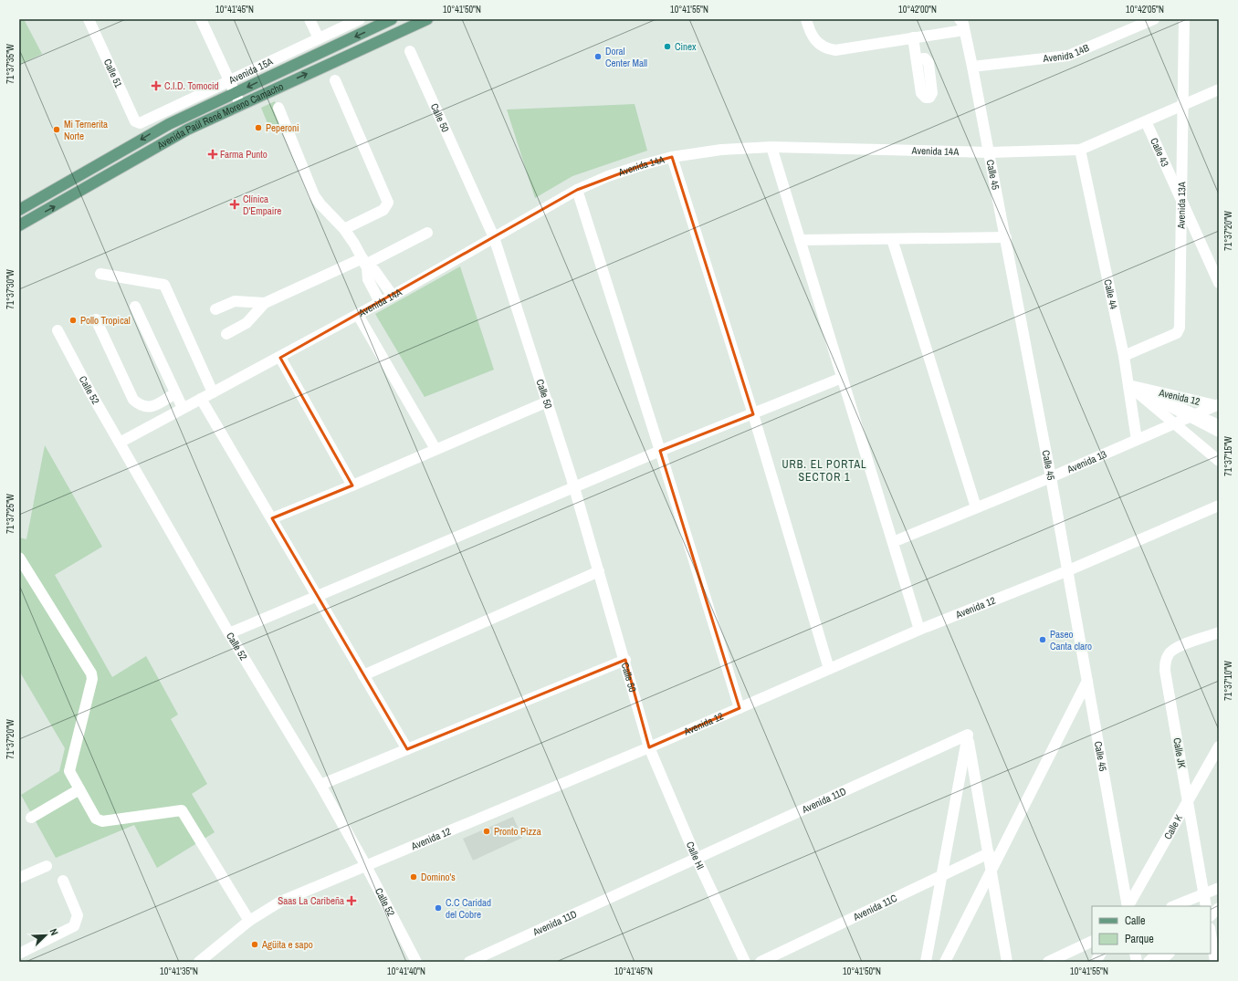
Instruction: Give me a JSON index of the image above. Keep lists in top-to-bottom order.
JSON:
{
  "streets": {
    "main road": ["Avenida Paúl René Moreno Camacho"],
    "street": [
      "Avenida 14B",
      "Avenida 15A",
      "Calle 51",
      "Calle 50",
      "Avenida 14A",
      "Calle 43",
      "Calle 45",
      "Avenida 13A",
      "Calle 44",
      "Calle 52",
      "Avenida 12",
      "Avenida 13",
      "Calle JK",
      "Avenida 11D",
      "Calle K",
      "Calle HI",
      "Avenida 11C"
    ]
  },
  "crossings": [
    ["Avenida 14B", "Calle 45"],
    ["Avenida 15A", "Calle 51"],
    ["Calle 50", "Avenida 14A"],
    ["Calle 50", "Avenida 12"],
    ["Calle 50", "Calle HI"],
    ["Avenida 14A", "Calle 43"],
    ["Avenida 14A", "Calle 45"],
    ["Avenida 14A", "Calle 44"],
    ["Avenida 14A", "Calle 52"],
    ["Calle 45", "Avenida 12"],
    ["Calle 45", "Avenida 13"],
    ["Avenida 13A", "Calle 44"],
    ["Calle 44", "Avenida 12"],
    ["Calle 44", "Avenida 13"],
    ["Calle 52", "Avenida 12"],
    ["Avenida 12", "Avenida 13"],
    ["Avenida 12", "Calle HI"],
    ["Avenida 11D", "Calle HI"]
  ],
  "districts": ["URB. EL PORTAL SECTOR 1"],
  "places": {
    "other": [
      "Cinex",
      "Doral Center Mall",
      "Peperoni",
      "Mi Ternerita Norte",
      "Pollo Tropical",
      "Paseo Canta claro",
      "Pronto Pizza",
      "Domino's",
      "C.C Caridad del Cobre",
      "Agüita e sapo"
    ],
    "health": [
      "C.I.D. Tomocid",
      "Farma Punto",
      "Clínica D'Empaire",
      "Saas La Caribeña"
    ]
  },
  "legend": ["Calle", "Parque"],
  "north": "top right",
  "coordinates": [
    "10°41'45\"N",
    "10°41'50\"N",
    "10°41'55\"N",
    "10°42'00\"N",
    "10°42'05\"N",
    "71°37'35\"W",
    "71°37'20\"W",
    "71°37'30\"W",
    "71°37'15\"W",
    "71°37'25\"W",
    "71°37'10\"W",
    "10°41'35\"N",
    "10°41'40\"N"
  ]
}
